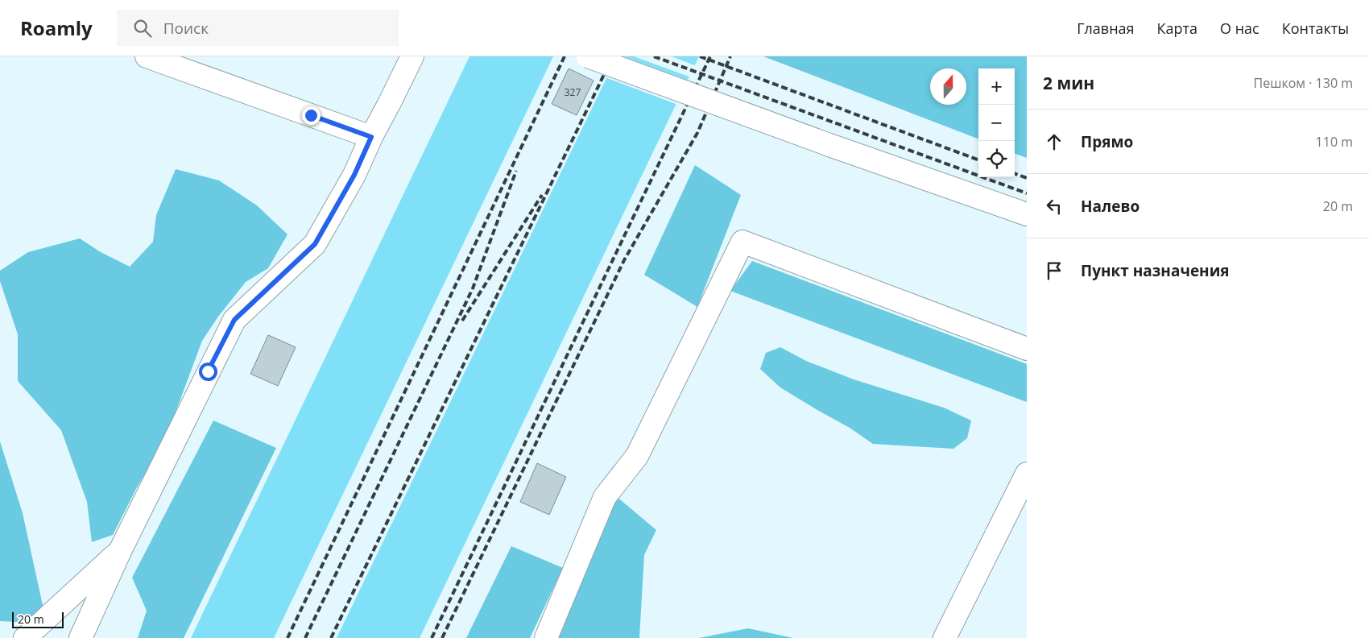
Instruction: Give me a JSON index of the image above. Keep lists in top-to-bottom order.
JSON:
{
  "house_numbers": ["327"],
  "scale_bar": "20 m",
  "north": "top",
  "page": {
    "header": "Roamly",
    "search": "Поиск",
    "nav": [
      "Главная",
      "Карта",
      "О нас",
      "Контакты"
    ],
    "heading": ["2 мин", "Пешком · 130 m"],
    "map_buttons": ["+", "−"],
    "list": [
      ["Прямо", "110 m"],
      ["Налево", "20 m"],
      "Пункт назначения"
    ],
    "scale": "20 m"
  }
}
